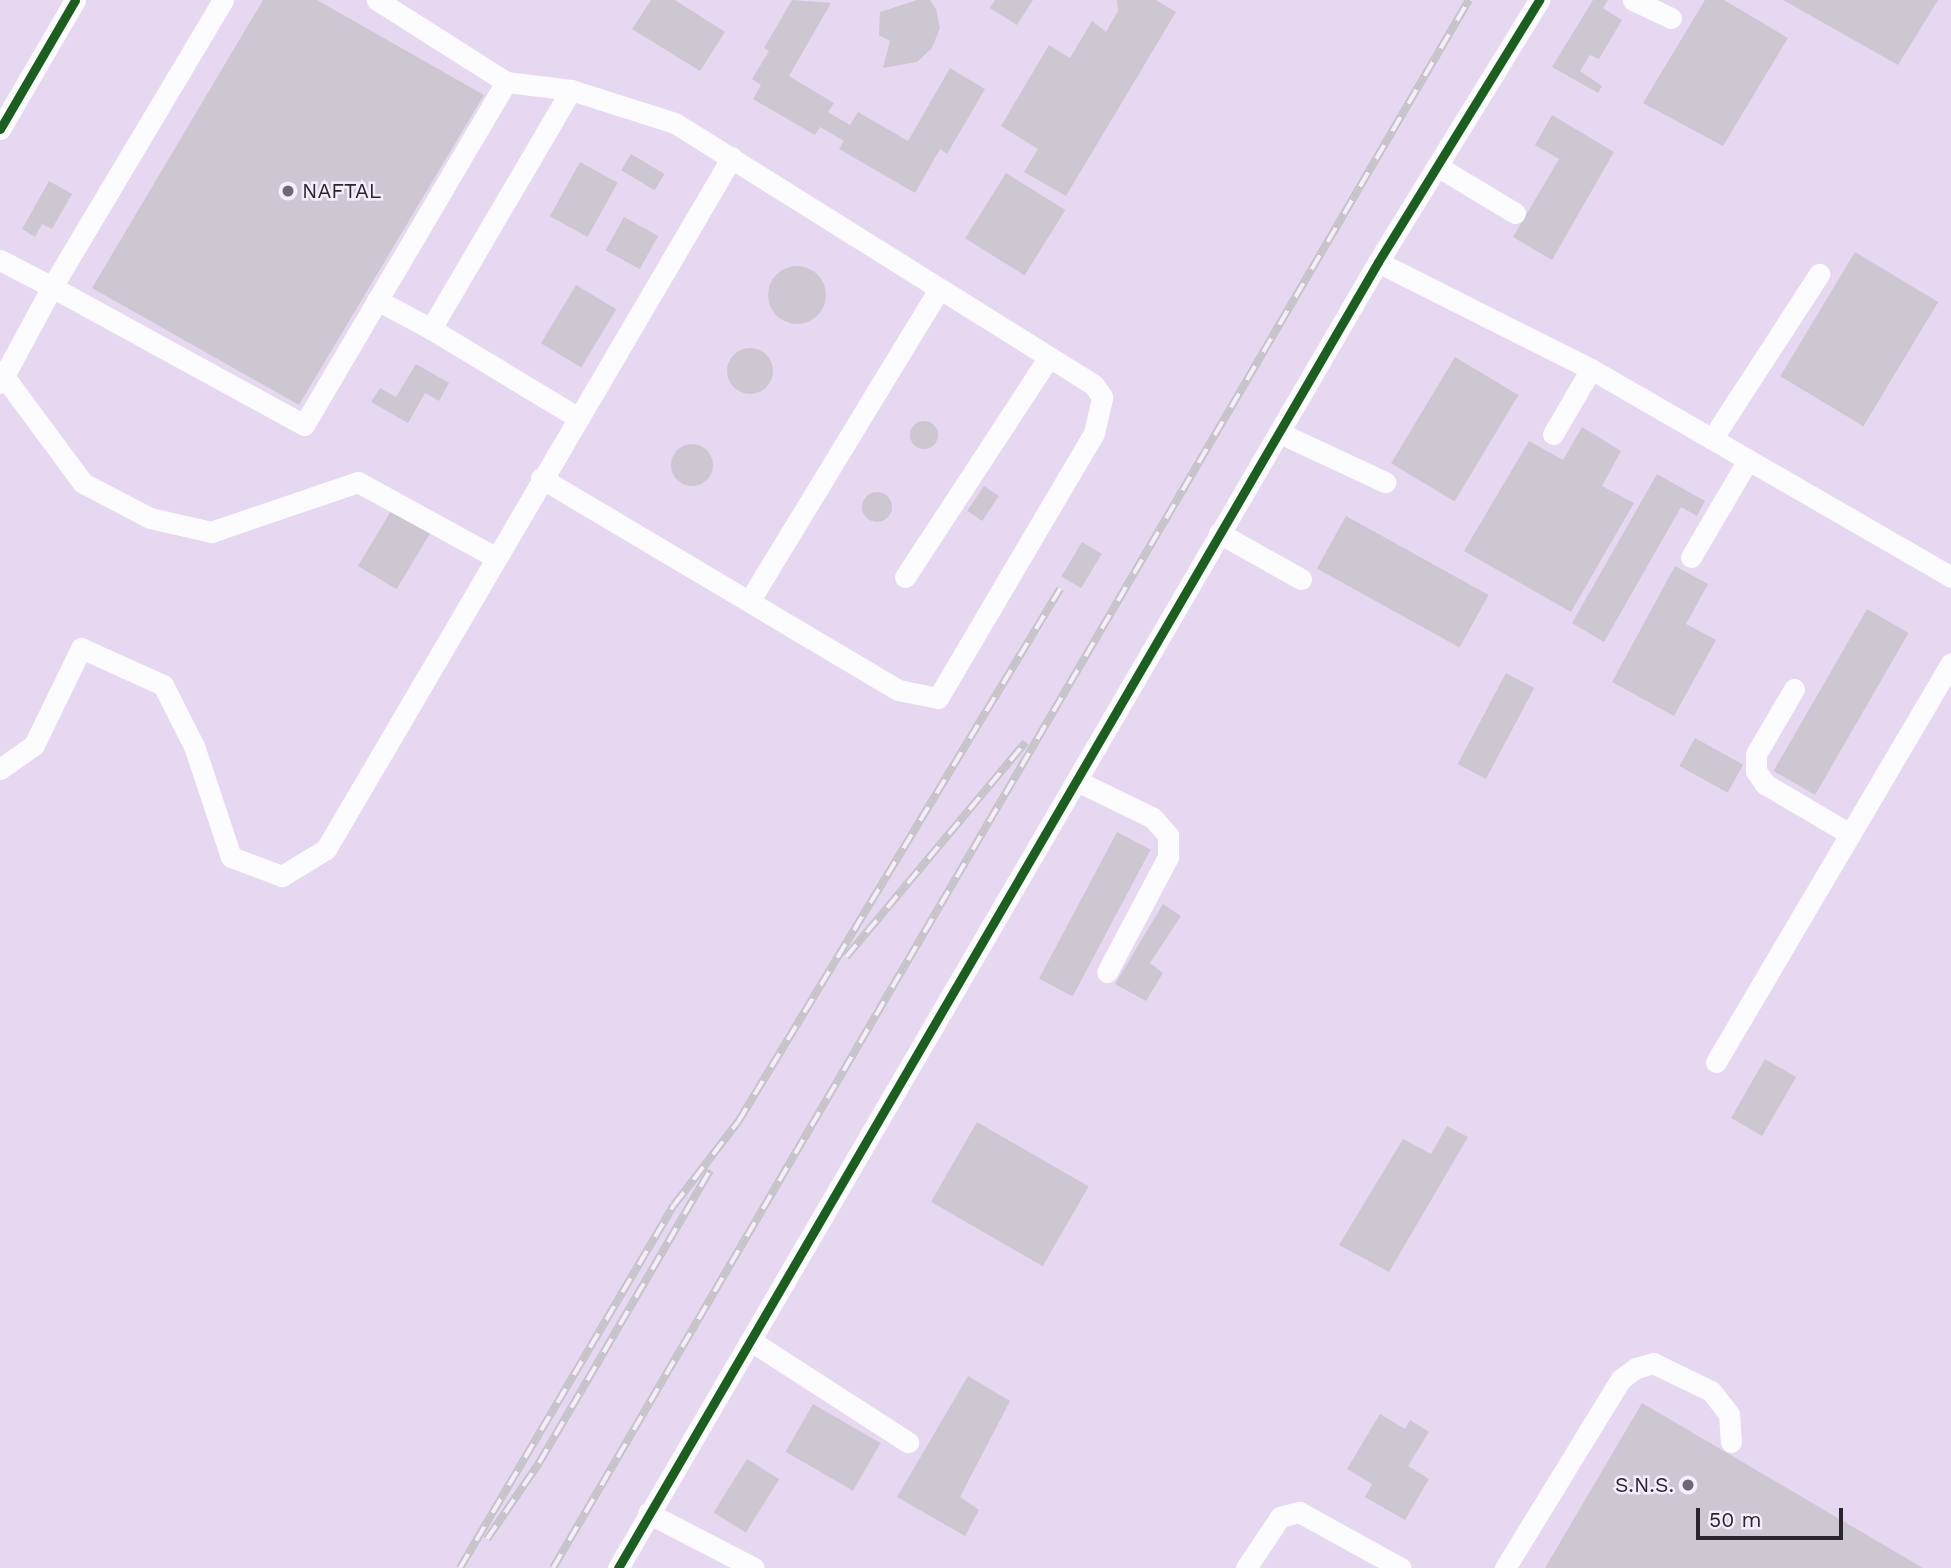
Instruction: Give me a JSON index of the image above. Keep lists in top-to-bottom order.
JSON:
{
  "places": ["NAFTAL", "S.N.S."],
  "scale_bar": "50 m"
}
